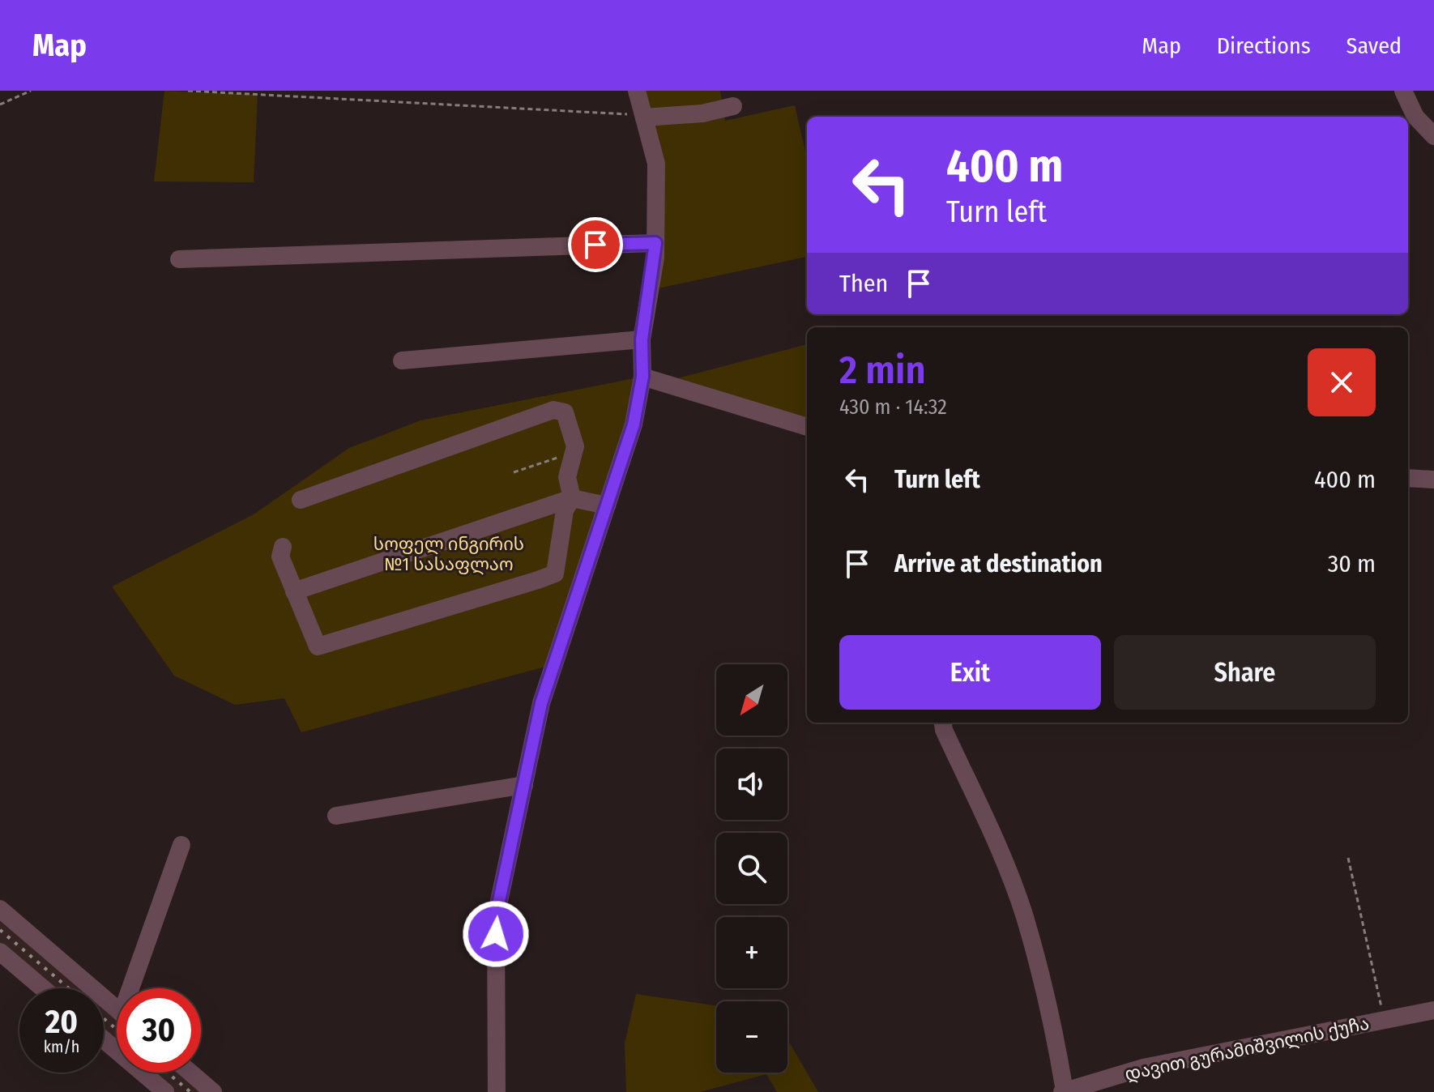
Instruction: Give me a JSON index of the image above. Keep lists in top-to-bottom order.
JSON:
{
  "streets": {
    "street": ["დავით გურამიშვილის ქუჩა"]
  },
  "parks": ["სოფელ ინგირის №1 სასაფლაო"],
  "north": "bottom left",
  "page": {
    "header": "Map",
    "nav": ["Map", "Directions", "Saved"],
    "turn": ["400 m", "Turn left"],
    "then": "Then",
    "heading": ["2 min", "430 m · 14:32"],
    "list": [
      {
        "name": "Turn left",
        "value": "400 m"
      },
      {
        "name": "Arrive at destination",
        "value": "30 m"
      }
    ],
    "buttons": ["Exit", "Share"],
    "map_buttons": ["+", "−"],
    "speed": "20 km/h",
    "limit": "30"
  }
}
